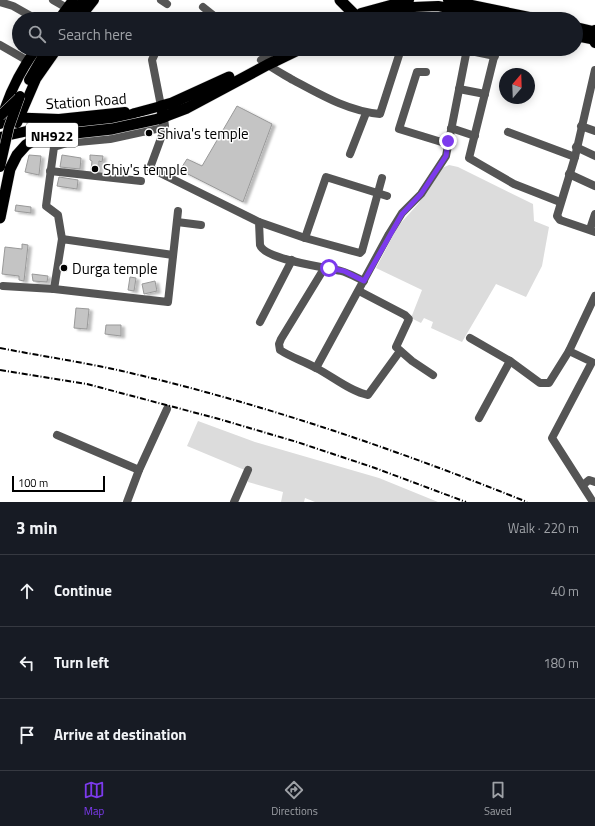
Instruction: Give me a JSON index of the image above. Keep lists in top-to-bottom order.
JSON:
{
  "streets": {
    "highway": ["NH922"],
    "main road": ["Station Road"]
  },
  "places": ["Shiva's temple", "Shiv's temple", "Durga temple"],
  "scale_bar": "100 m",
  "north": "top",
  "page": {
    "search": "Search here",
    "scale": "100 m",
    "heading": ["3 min", "Walk · 220 m"],
    "list": [
      ["Continue", "40 m"],
      ["Turn left", "180 m"],
      "Arrive at destination"
    ],
    "nav": ["Map", "Directions", "Saved"]
  }
}
